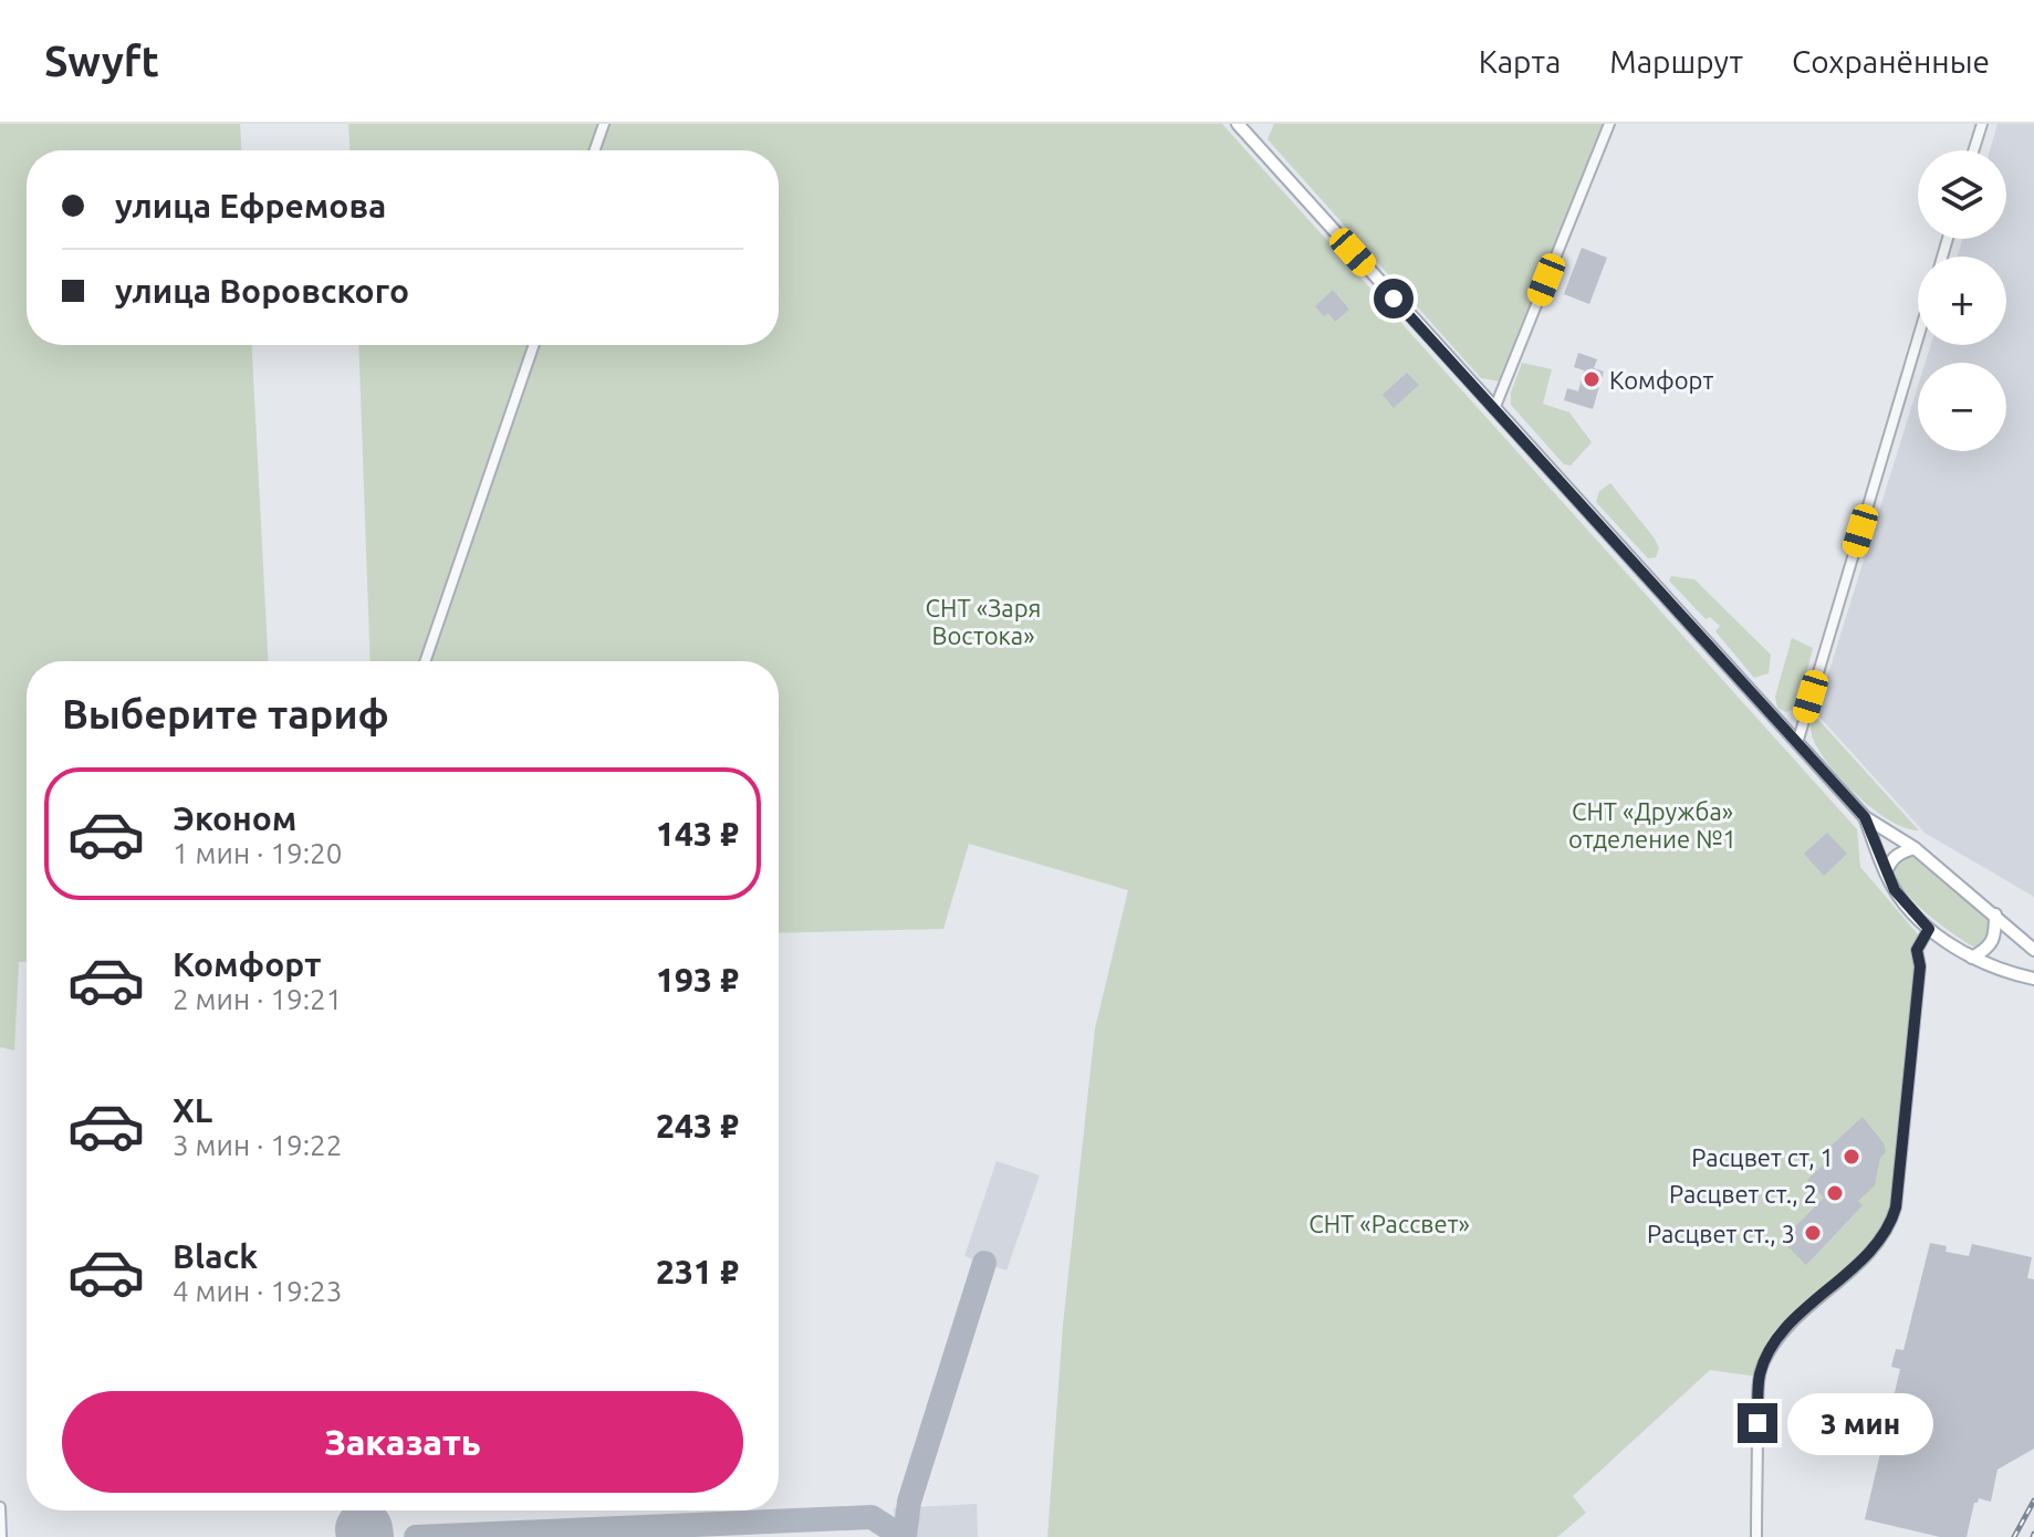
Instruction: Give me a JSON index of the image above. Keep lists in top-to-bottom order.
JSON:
{
  "parks": ["СНТ «Заря Востока»", "СНТ «Дружба» отделение №1", "СНТ «Рассвет»"],
  "places": [
    "Комфорт",
    "Расцвет ст, 1",
    "Расцвет ст., 2",
    "Расцвет ст., 3"
  ],
  "page": {
    "header": "Swyft",
    "nav": ["Карта", "Маршрут", "Сохранённые"],
    "map_buttons": ["+", "−"],
    "banner": ["улица Ефремова", "улица Воровского"],
    "heading": "Выберите тариф",
    "list": [
      {
        "name": "Эконом",
        "note": "1 мин · 19:20",
        "value": "143 ₽"
      },
      {
        "name": "Комфорт",
        "note": "2 мин · 19:21",
        "value": "193 ₽"
      },
      {
        "name": "XL",
        "note": "3 мин · 19:22",
        "value": "243 ₽"
      },
      {
        "name": "Black",
        "note": "4 мин · 19:23",
        "value": "231 ₽"
      }
    ],
    "buttons": "Заказать",
    "bubble": "3 мин"
  }
}
